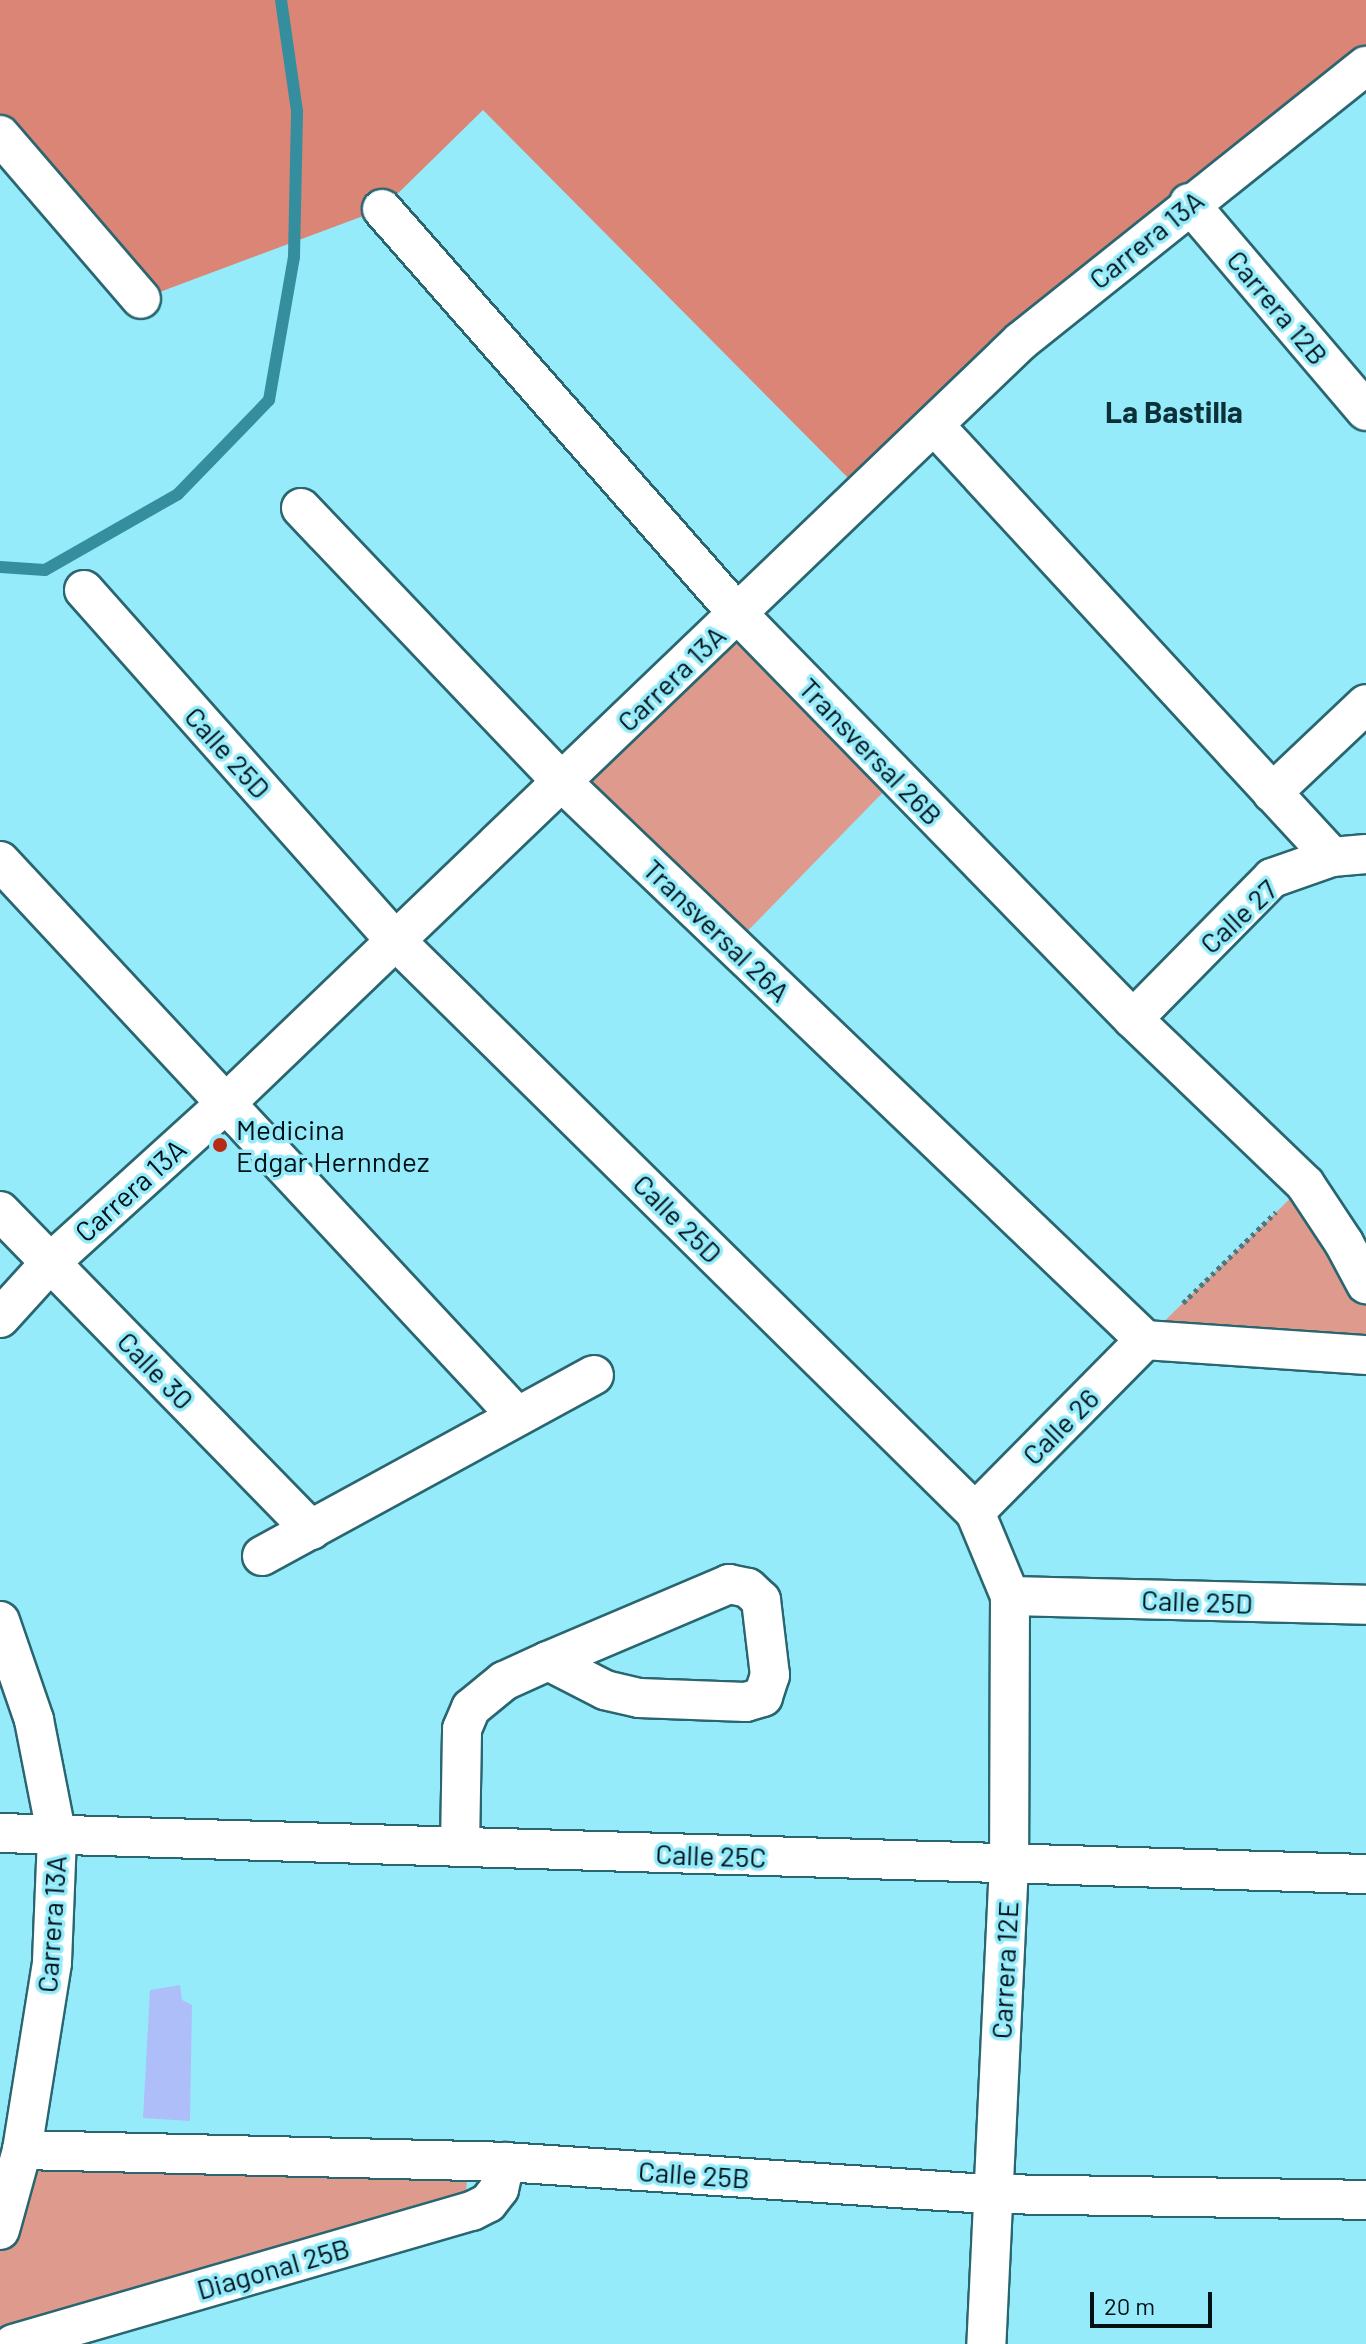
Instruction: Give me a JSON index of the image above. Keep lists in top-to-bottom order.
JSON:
{
  "streets": {
    "street": [
      "Carrera 13A",
      "Carrera 12B",
      "Transversal 26B",
      "Calle 25D",
      "Calle 27",
      "Transversal 26A",
      "Calle 30",
      "Calle 26",
      "Calle 25C",
      "Carrera 12E",
      "Calle 25B",
      "Diagonal 25B"
    ]
  },
  "crossings": [
    ["Carrera 13A", "Carrera 12B"],
    ["Carrera 13A", "Transversal 26B"],
    ["Carrera 13A", "Calle 25D"],
    ["Carrera 13A", "Transversal 26A"],
    ["Carrera 13A", "Calle 30"],
    ["Carrera 13A", "Calle 25C"],
    ["Carrera 13A", "Calle 25B"],
    ["Transversal 26B", "Calle 27"],
    ["Calle 25D", "Calle 26"],
    ["Calle 25D", "Carrera 12E"],
    ["Transversal 26A", "Calle 26"],
    ["Calle 25C", "Carrera 12E"],
    ["Carrera 12E", "Calle 25B"],
    ["Calle 25B", "Diagonal 25B"]
  ],
  "districts": ["La Bastilla"],
  "places": ["Medicina Edgar Hernndez"],
  "scale_bar": "20 m"
}
